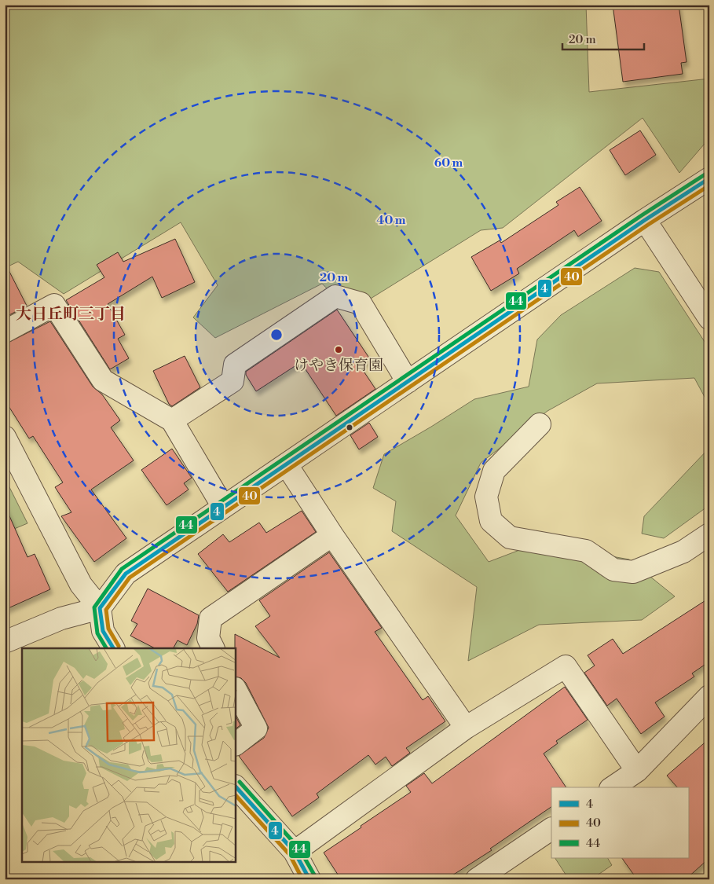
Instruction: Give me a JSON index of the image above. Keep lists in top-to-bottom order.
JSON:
{
  "districts": ["大日丘町三丁目"],
  "places": ["けやき保育園"],
  "lines": ["transit line 44", "transit line 4", "transit line 40"],
  "legend": ["4", "40", "44"],
  "scale_bar": "20 m",
  "rings": ["60 m", "40 m", "20 m"]
}
